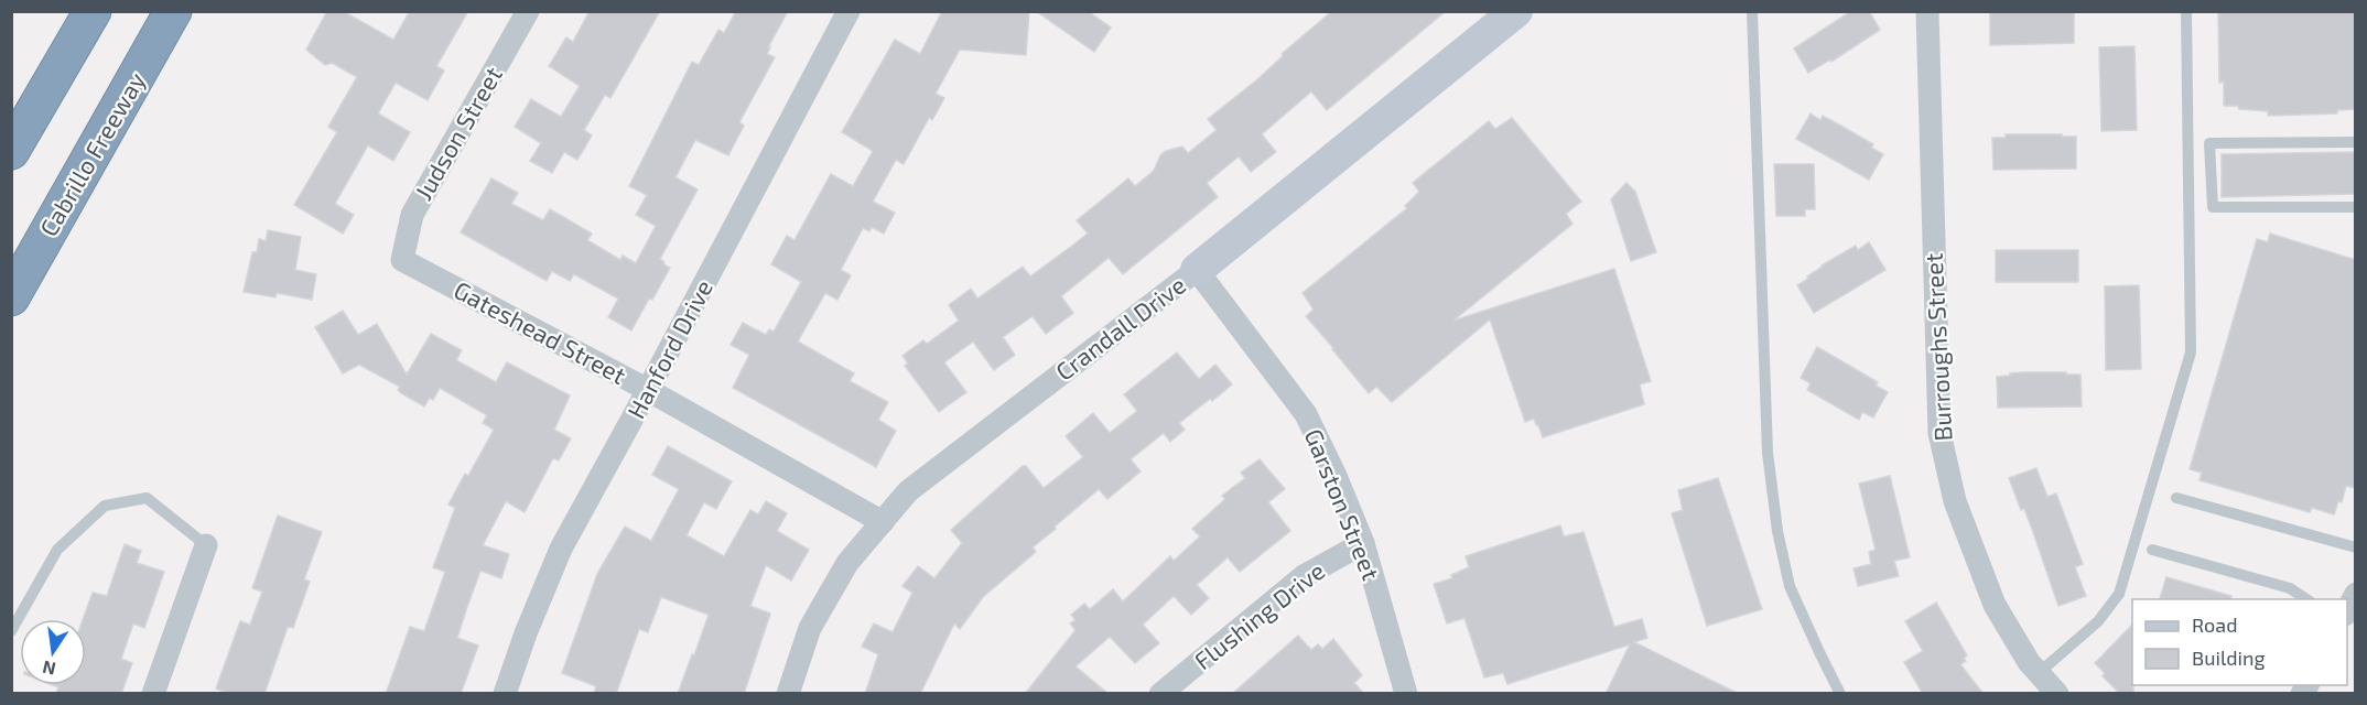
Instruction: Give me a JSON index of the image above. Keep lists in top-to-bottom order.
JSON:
{
  "streets": {
    "highway": ["Cabrillo Freeway"],
    "street": [
      "Judson Street",
      "Crandall Drive",
      "Gateshead Street",
      "Burroughs Street",
      "Hanford Drive",
      "Garston Street",
      "Flushing Drive"
    ]
  },
  "crossings": [
    ["Judson Street", "Gateshead Street"],
    ["Crandall Drive", "Gateshead Street"],
    ["Crandall Drive", "Garston Street"],
    ["Gateshead Street", "Hanford Drive"],
    ["Garston Street", "Flushing Drive"]
  ],
  "legend": ["Road", "Building"],
  "north": "bottom"
}
